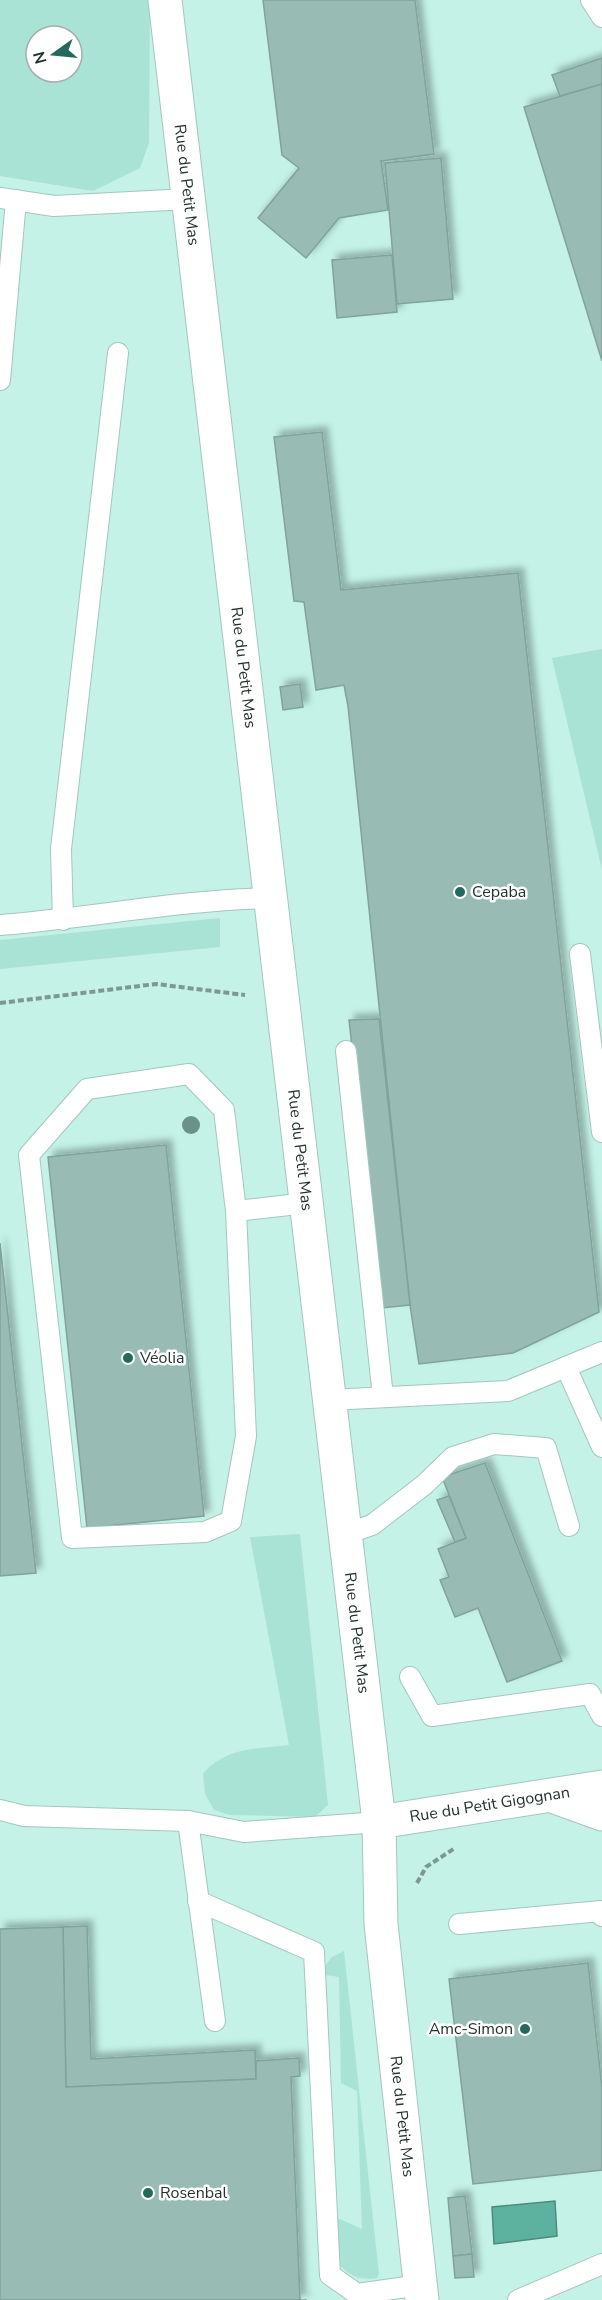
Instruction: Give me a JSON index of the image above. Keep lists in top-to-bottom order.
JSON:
{
  "streets": {
    "street": ["Rue du Petit Mas", "Rue du Petit Gigognan"]
  },
  "crossings": [
    ["Rue du Petit Mas", "Rue du Petit Gigognan"]
  ],
  "places": [
    "Cepaba",
    "Véolia",
    "Amc-Simon",
    "Rosenbal"
  ],
  "north": "left"
}
